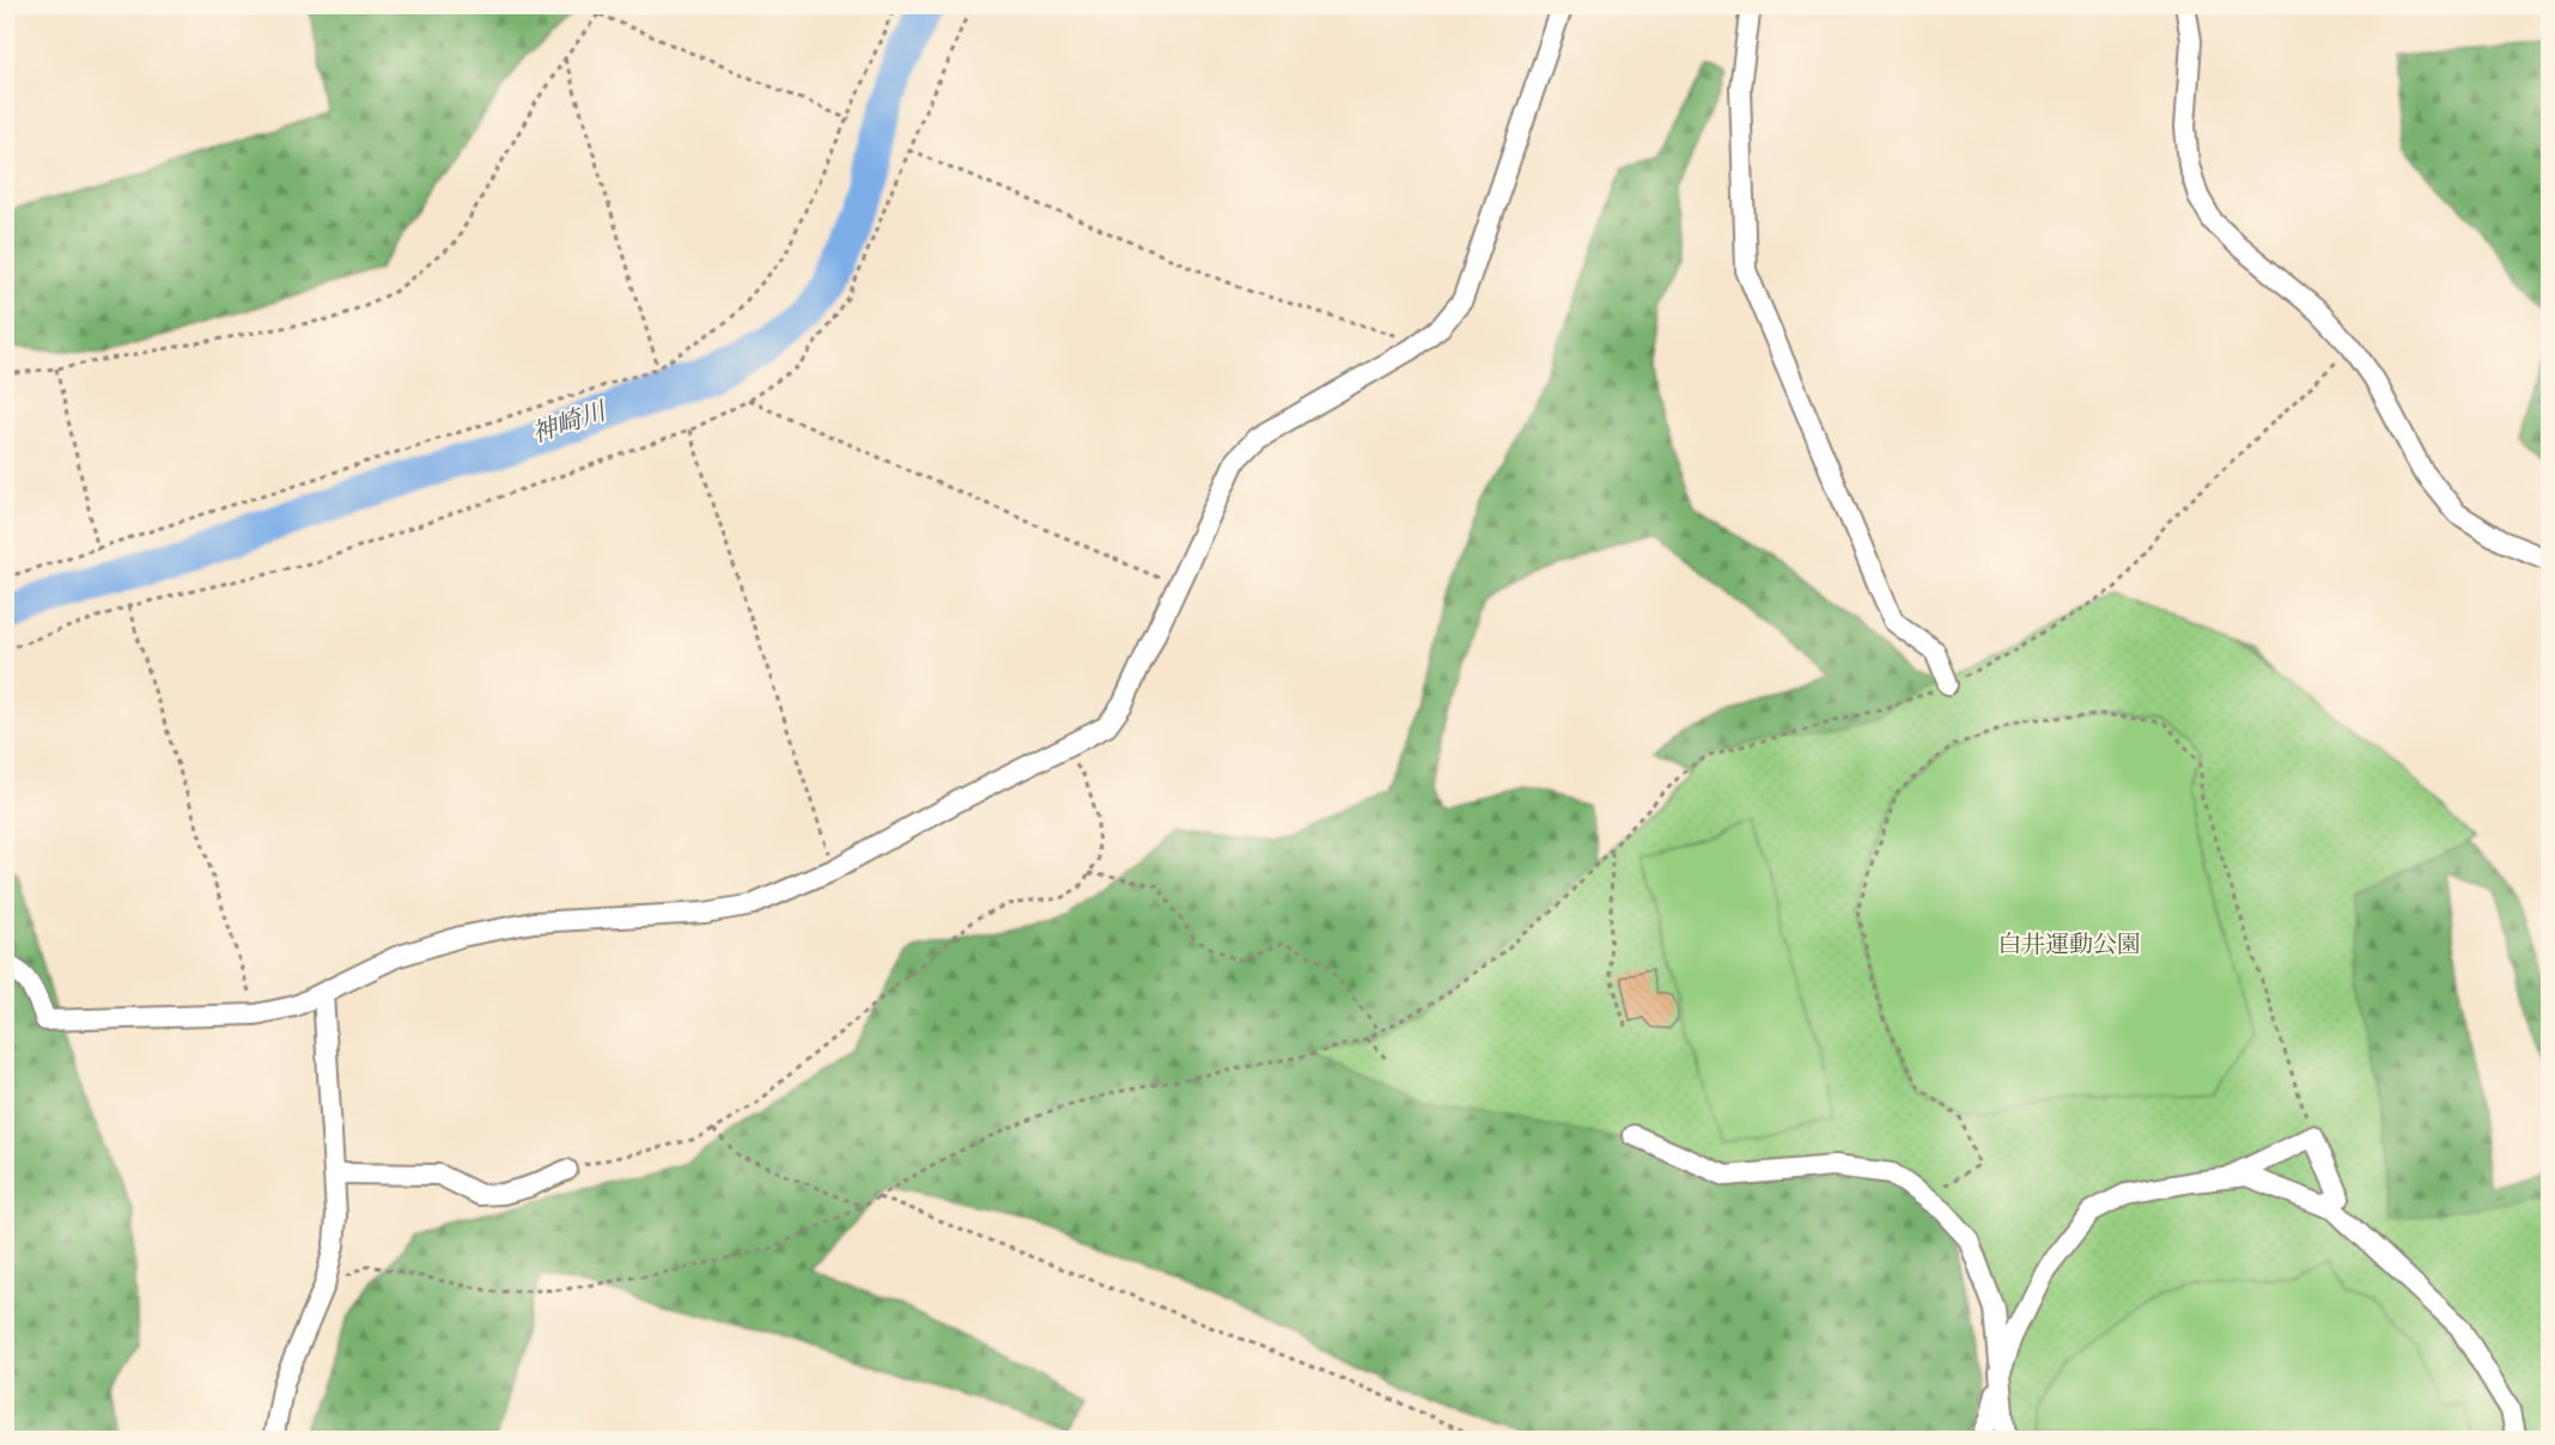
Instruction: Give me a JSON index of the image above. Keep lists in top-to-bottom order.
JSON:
{
  "water": ["神崎川"],
  "parks": ["白井運動公園"]
}
